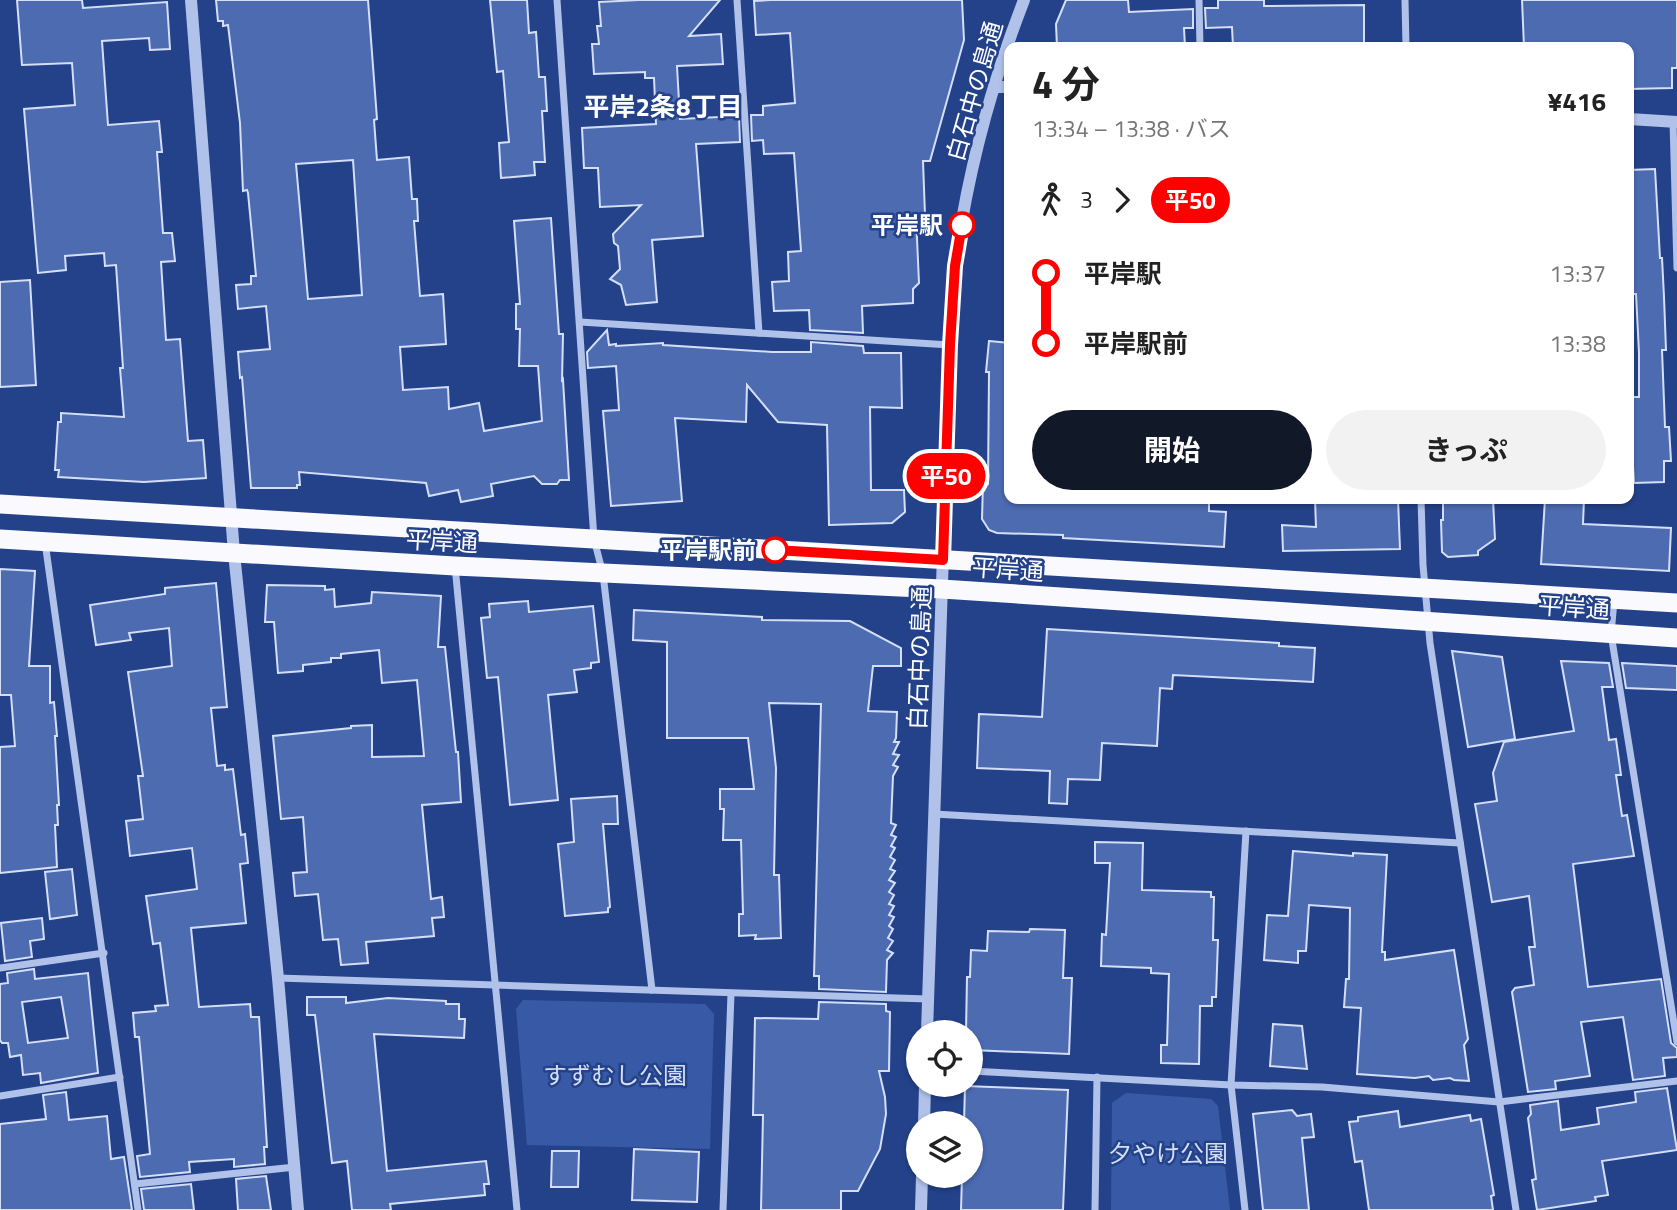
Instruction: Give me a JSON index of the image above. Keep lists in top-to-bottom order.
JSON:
{
  "streets": {
    "highway": ["平岸通"],
    "street": ["白石中の島通"]
  },
  "crossings": [
    ["白石中の島通", "平岸通"]
  ],
  "districts": ["平岸2条8丁目"],
  "parks": ["すずむし公園", "夕やけ公園"],
  "places": ["平岸駅", "平岸駅前"],
  "lines": ["bus line 平50"],
  "page": {
    "on_map": "平50",
    "heading": ["4 分", "13:34 – 13:38 · バス", "¥416"],
    "legs": ["3", "平50"],
    "list": [
      {
        "name": "平岸駅",
        "value": "13:37"
      },
      {
        "name": "平岸駅前",
        "value": "13:38"
      }
    ],
    "buttons": ["開始", "きっぷ"]
  }
}
